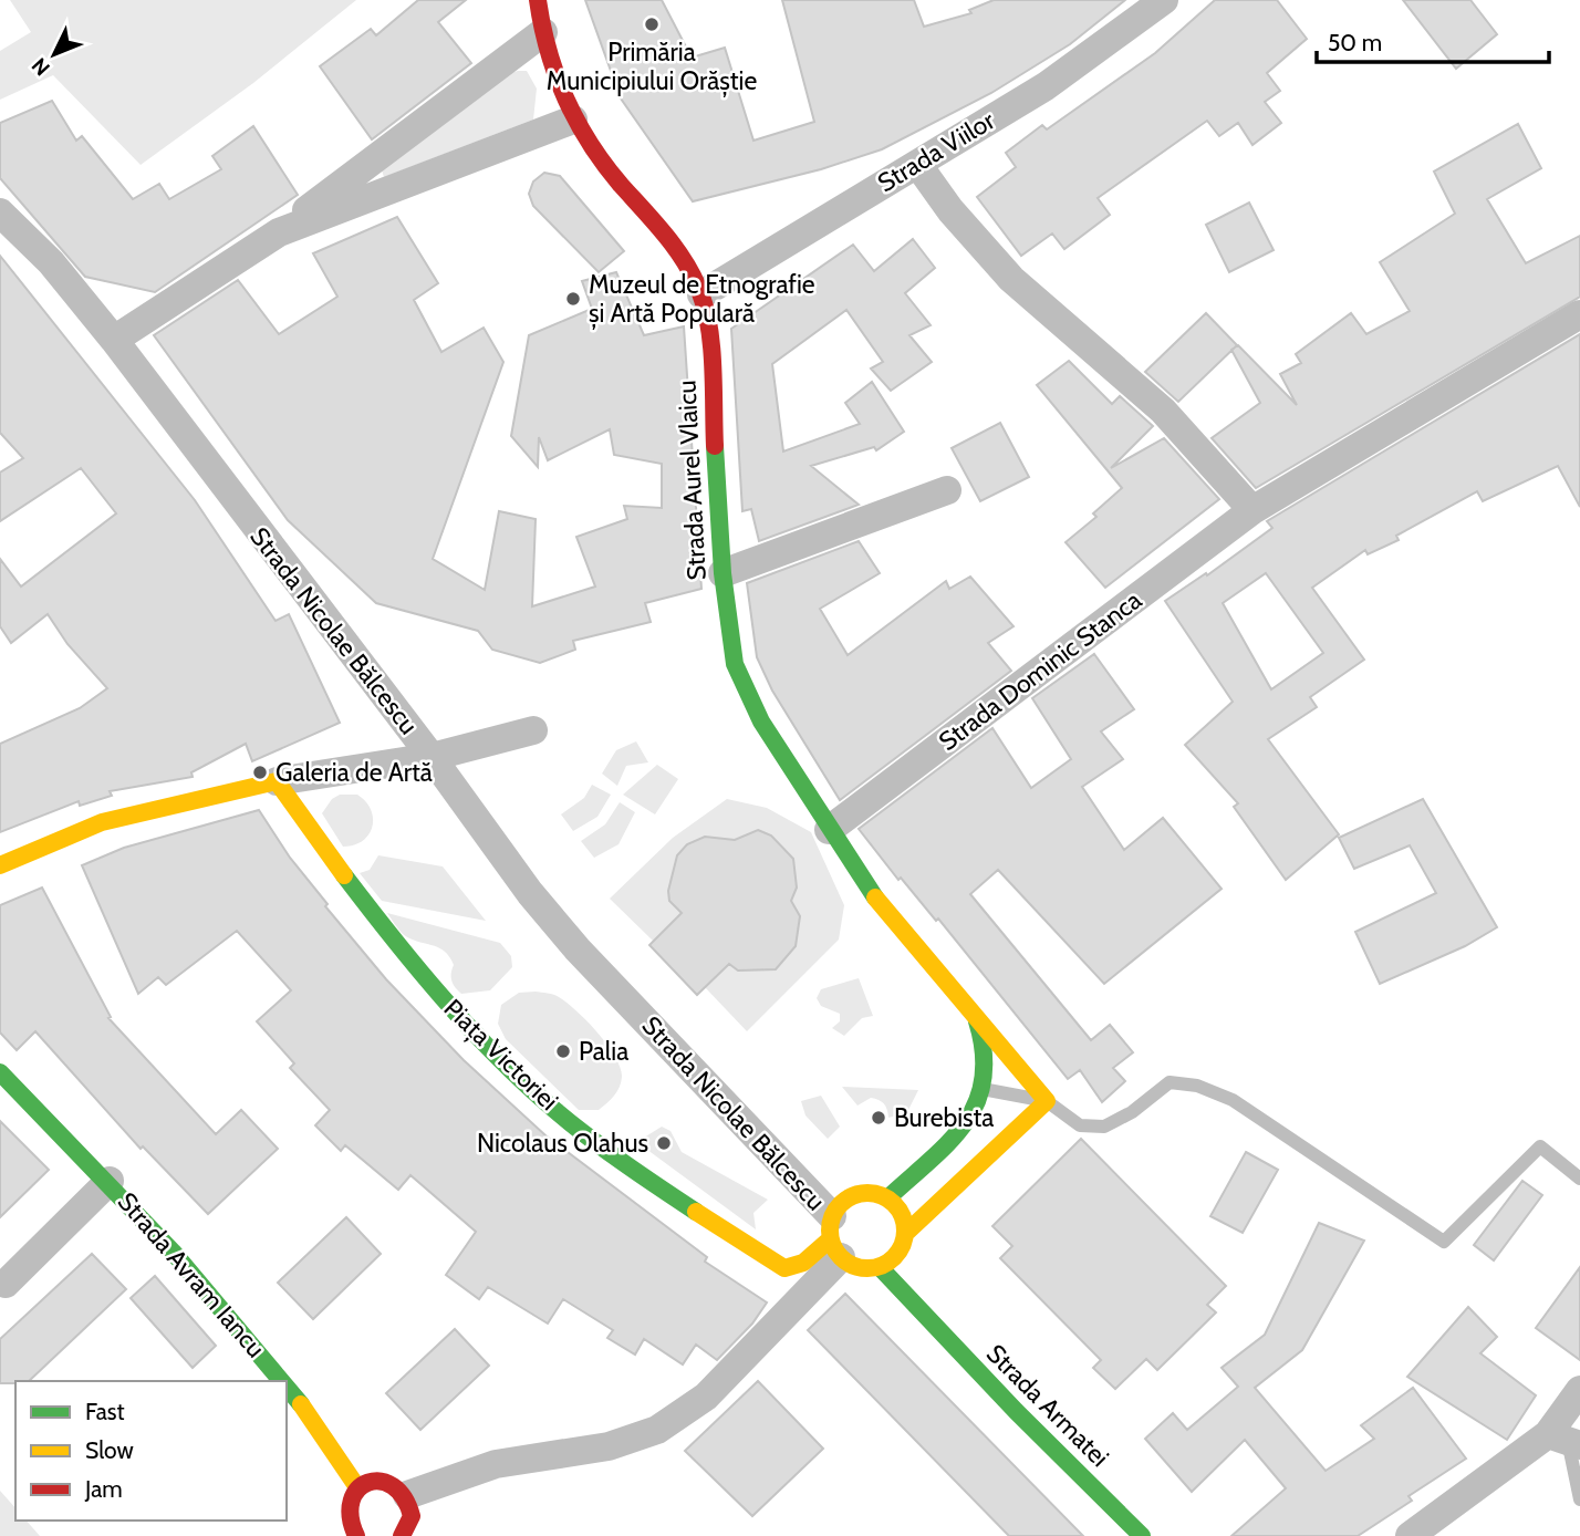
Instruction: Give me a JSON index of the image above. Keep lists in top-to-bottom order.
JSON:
{
  "streets": {
    "main road": [
      "Strada Aurel Vlaicu",
      "Piața Victoriei",
      "Strada Avram Iancu",
      "Strada Armatei"
    ],
    "street": ["Strada Viilor", "Strada Nicolae Bălcescu", "Strada Dominic Stanca"]
  },
  "crossings": [
    ["Strada Viilor", "Strada Aurel Vlaicu"],
    ["Strada Aurel Vlaicu", "Strada Dominic Stanca"],
    ["Strada Nicolae Bălcescu", "Strada Armatei"]
  ],
  "places": [
    "Primăria Municipiului Orăștie",
    "Muzeul de Etnografie și Artă Populară",
    "Galeria de Artă",
    "Palia",
    "Burebista",
    "Nicolaus Olahus"
  ],
  "legend": ["Fast", "Slow", "Jam"],
  "scale_bar": "50 m",
  "north": "bottom left"
}
